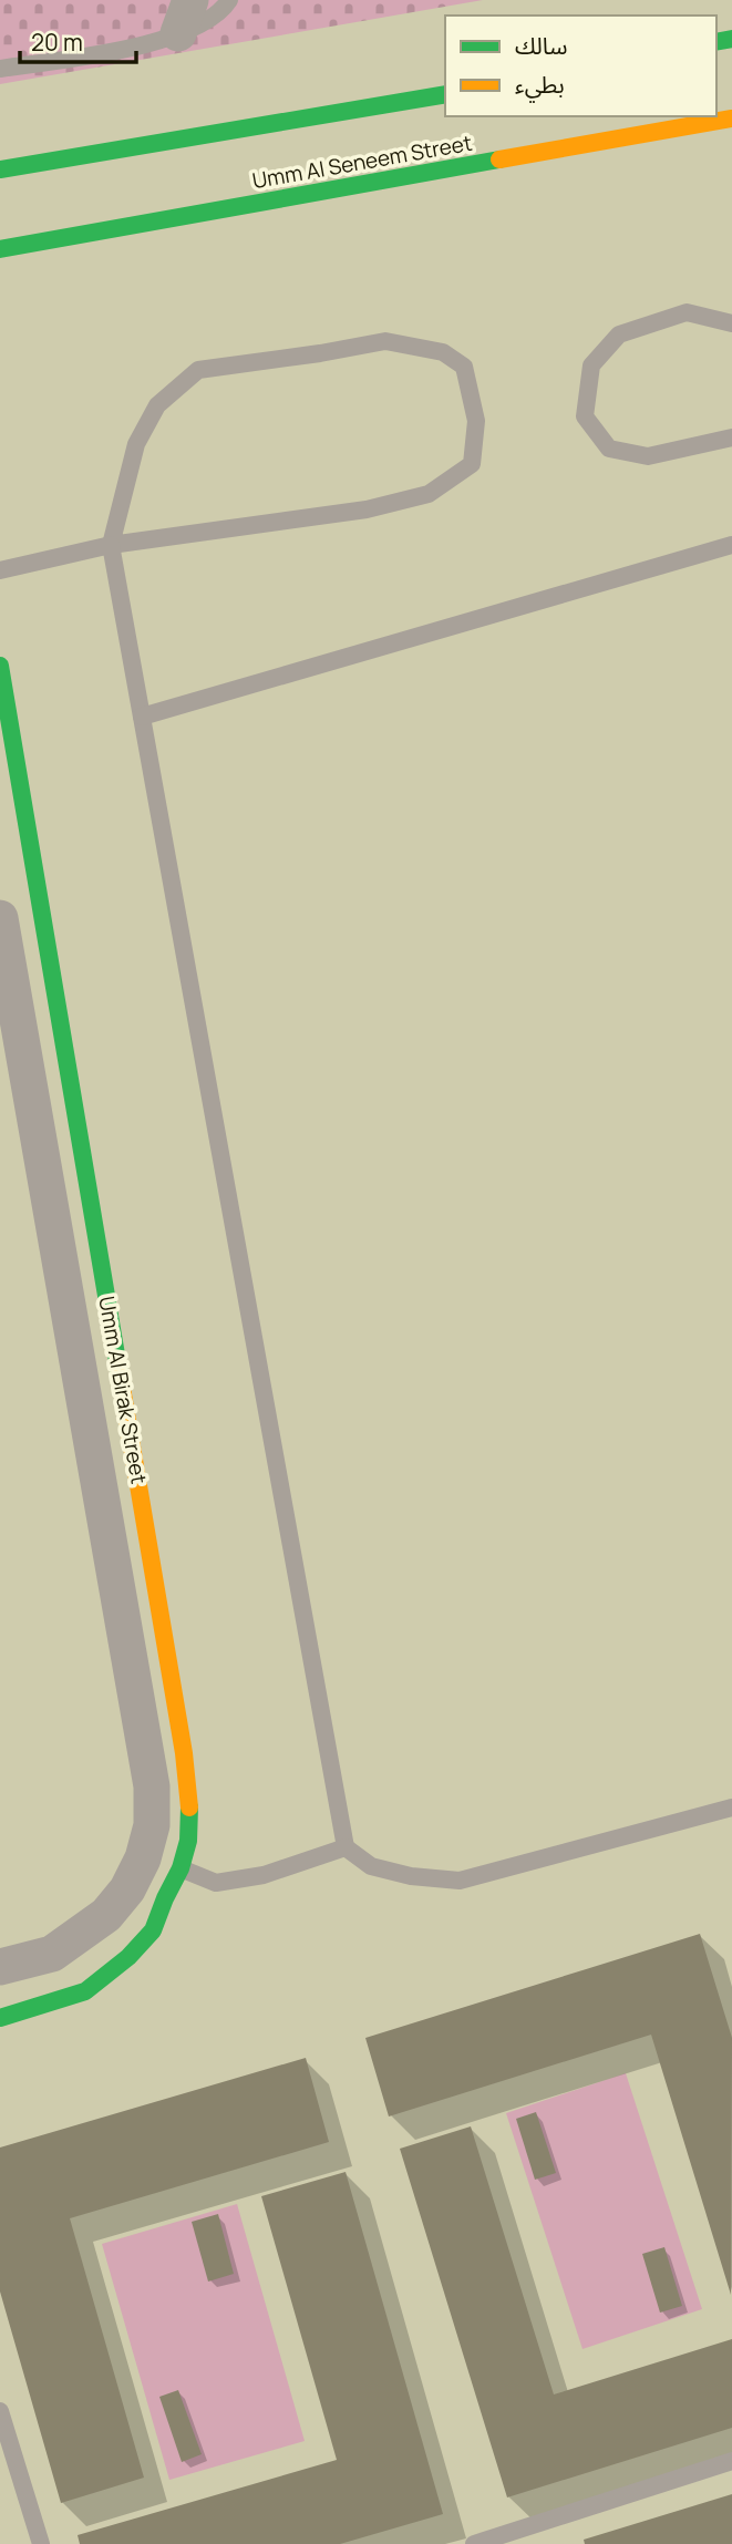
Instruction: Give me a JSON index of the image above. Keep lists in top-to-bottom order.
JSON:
{
  "streets": {
    "street": ["Umm Al Seneem Street", "Umm Al Birak Street"]
  },
  "legend": ["سالك", "بطيء"],
  "scale_bar": "20 m"
}
